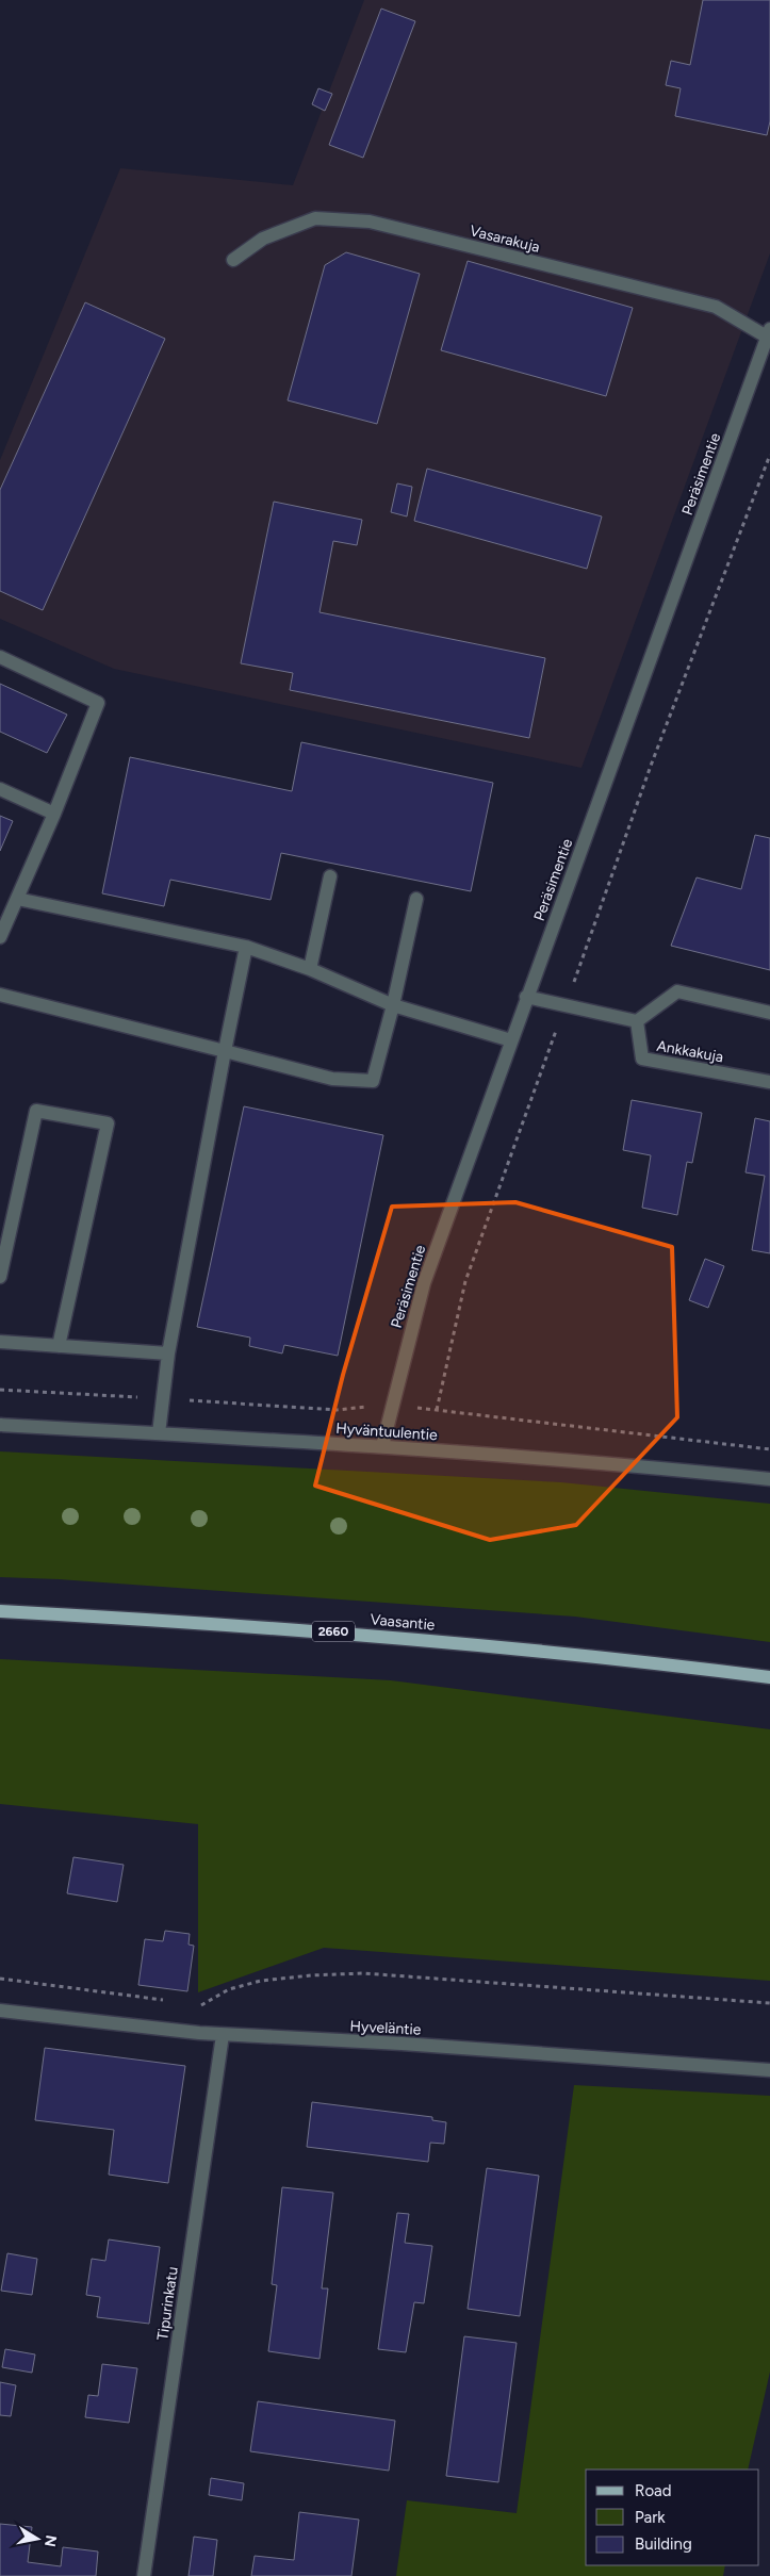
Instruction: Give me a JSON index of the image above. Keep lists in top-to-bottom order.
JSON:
{
  "streets": {
    "main road": ["Vaasantie", "2660"],
    "street": [
      "Vasarakuja",
      "Peräsimentie",
      "Ankkakuja",
      "Hyväntuulentie",
      "Hyveläntie",
      "Tipurinkatu"
    ]
  },
  "crossings": [
    ["Vasarakuja", "Peräsimentie"],
    ["Peräsimentie", "Hyväntuulentie"],
    ["Hyveläntie", "Tipurinkatu"]
  ],
  "legend": ["Road", "Park", "Building"],
  "north": "right"
}
